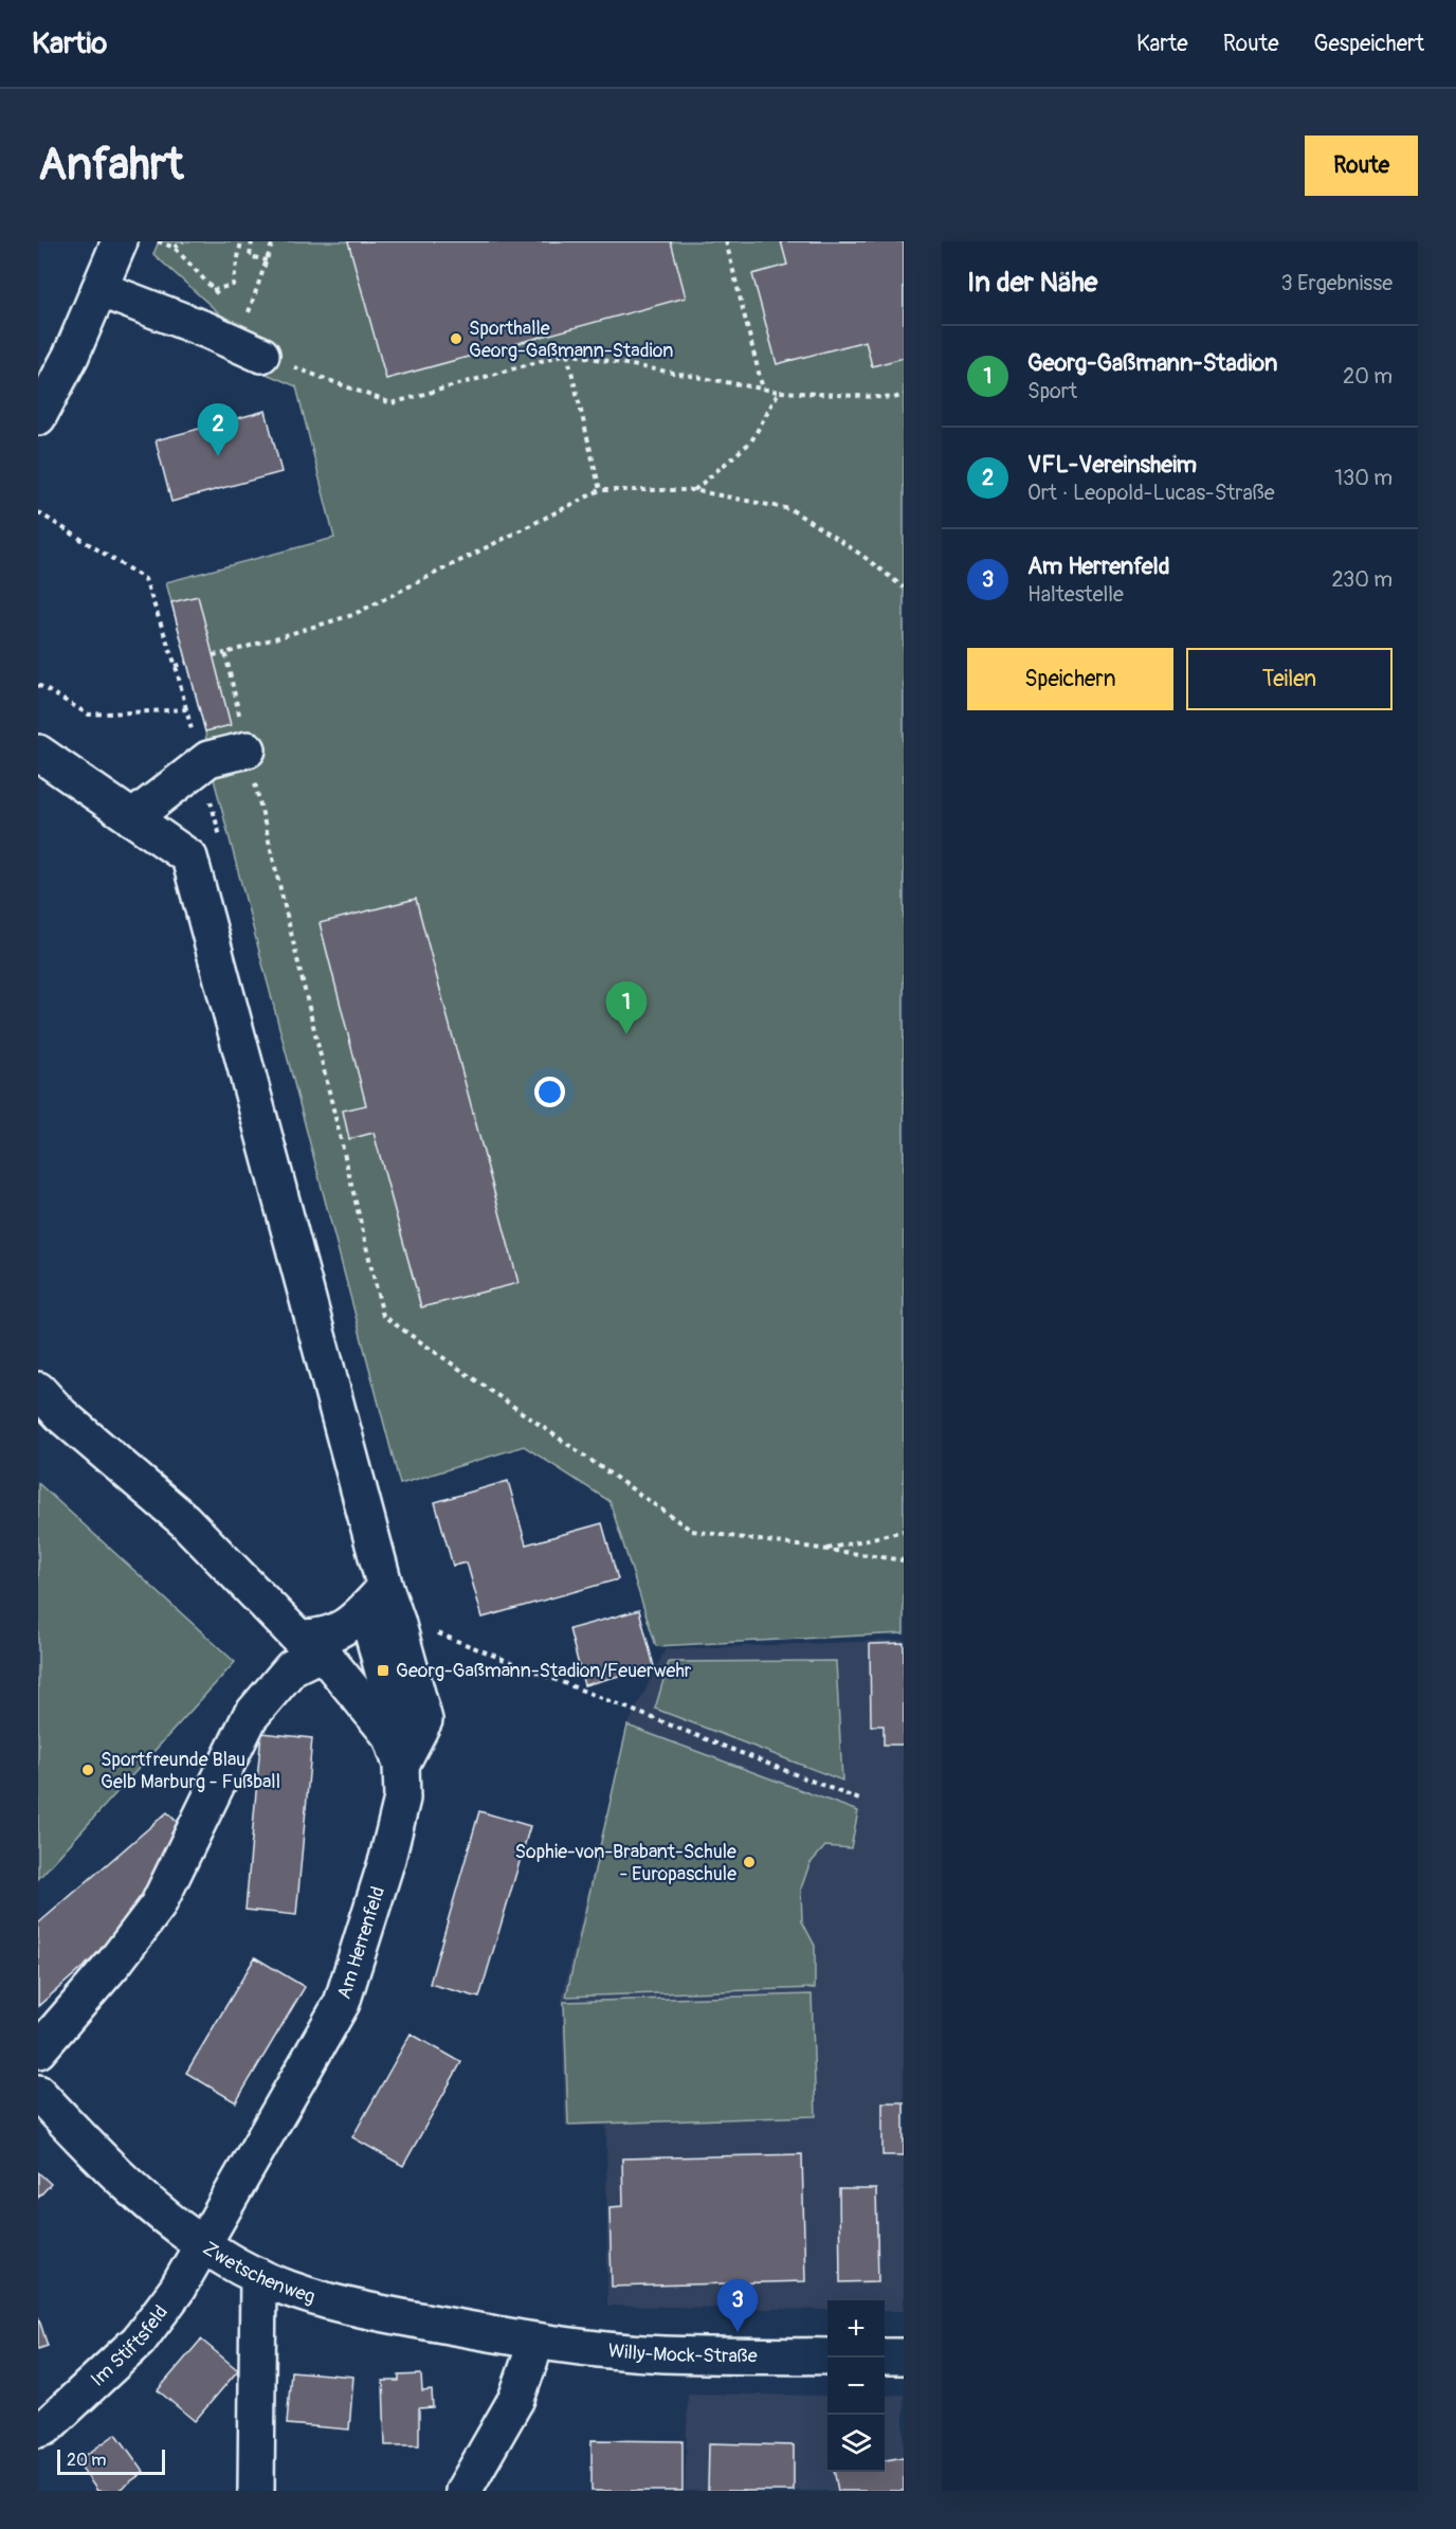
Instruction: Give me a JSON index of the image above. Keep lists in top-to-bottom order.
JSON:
{
  "streets": {
    "street": [
      "Am Herrenfeld",
      "Zwetschenweg",
      "Im Stiftsfeld",
      "Willy-Mock-Straße"
    ]
  },
  "crossings": [
    ["Am Herrenfeld", "Zwetschenweg"],
    ["Am Herrenfeld", "Im Stiftsfeld"],
    ["Zwetschenweg", "Im Stiftsfeld"],
    ["Zwetschenweg", "Willy-Mock-Straße"]
  ],
  "places": {
    "other": ["Sporthalle Georg-Gaßmann-Stadion", "Sportfreunde Blau Gelb Marburg - Fußball", "Sophie-von-Brabant-Schule - Europaschule"],
    "transit": ["Georg-Gaßmann-Stadion/Feuerwehr"]
  },
  "scale_bar": "20 m",
  "page": {
    "header": "Kartio",
    "nav": ["Karte", "Route", "Gespeichert"],
    "buttons": [
      "Route",
      ["Speichern", "Teilen"]
    ],
    "title": "Anfahrt",
    "heading": ["In der Nähe", "3 Ergebnisse"],
    "list": [
      {
        "mark": "1",
        "name": "Georg-Gaßmann-Stadion",
        "note": "Sport",
        "value": "20 m"
      },
      {
        "mark": "2",
        "name": "VFL-Vereinsheim",
        "note": "Ort · Leopold-Lucas-Straße",
        "value": "130 m"
      },
      {
        "mark": "3",
        "name": "Am Herrenfeld",
        "note": "Haltestelle",
        "value": "230 m"
      }
    ],
    "pins": ["2", "1", "3"],
    "map_buttons": ["+", "−"],
    "scale": "20 m"
  }
}
